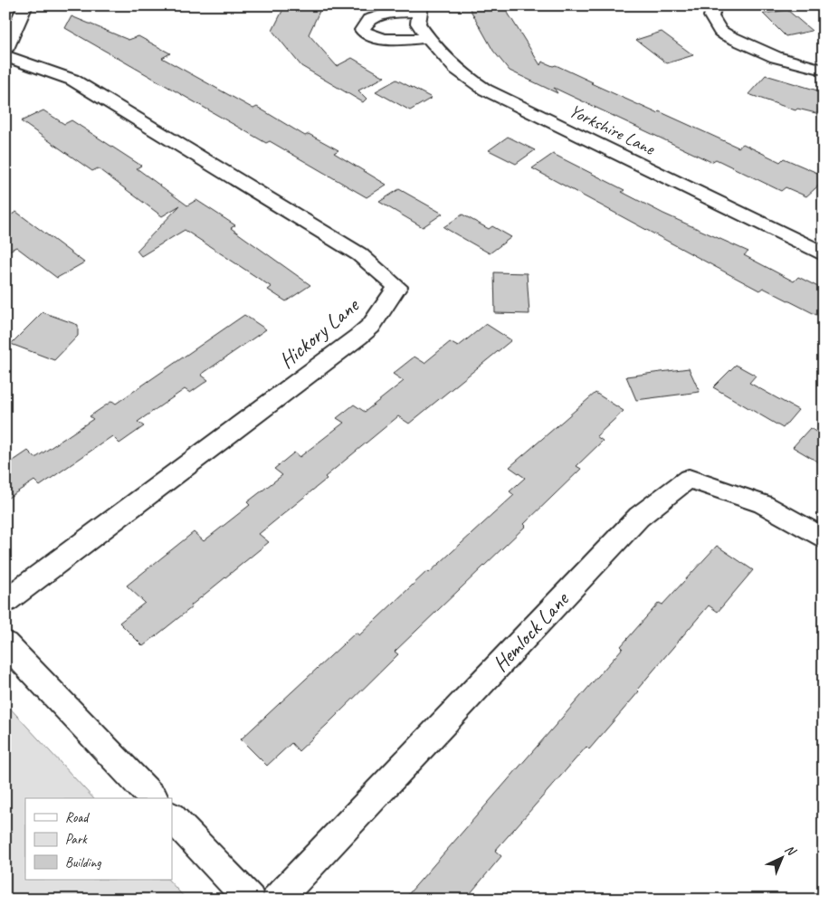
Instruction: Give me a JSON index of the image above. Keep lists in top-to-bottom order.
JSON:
{
  "streets": {
    "street": ["Yorkshire Lane", "Hickory Lane", "Hemlock Lane"]
  },
  "legend": ["Road", "Park", "Building"],
  "north": "top right"
}
